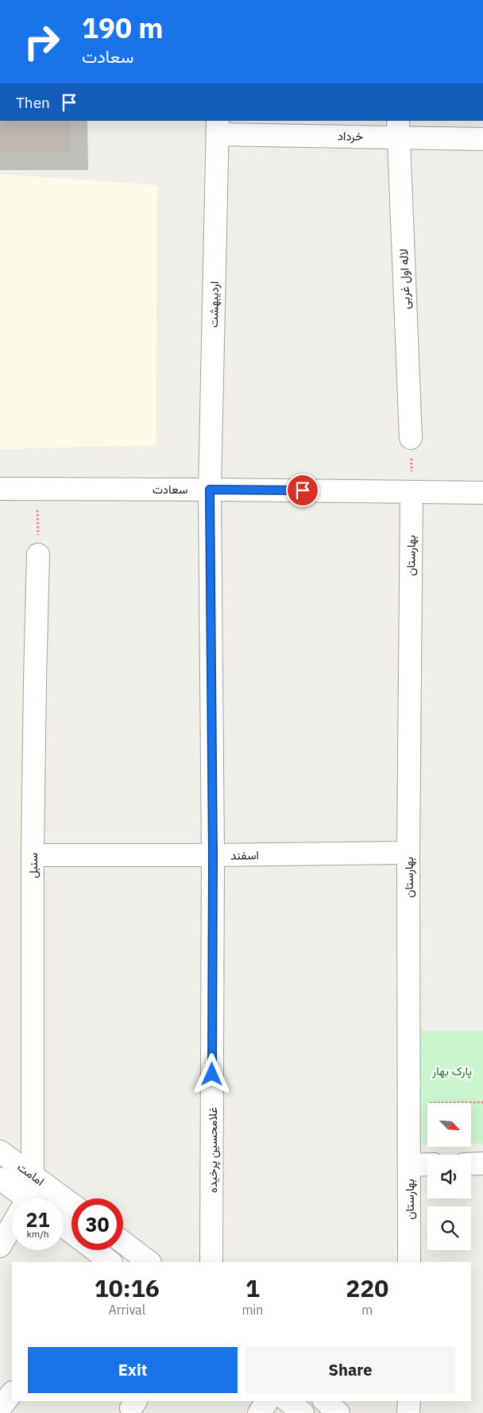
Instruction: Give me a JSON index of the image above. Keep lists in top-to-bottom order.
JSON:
{
  "streets": {
    "street": [
      "خرداد",
      "لاله اول غربی",
      "اردیبهشت",
      "سعادت",
      "بهارستان",
      "اسفند",
      "سنبل",
      "غلامحسین پرخیده",
      "امامت"
    ]
  },
  "crossings": [
    ["خرداد", "لاله اول غربی"],
    ["خرداد", "اردیبهشت"],
    ["اردیبهشت", "سعادت"],
    ["اردیبهشت", "غلامحسین پرخیده"],
    ["سعادت", "بهارستان"],
    ["سعادت", "غلامحسین پرخیده"],
    ["بهارستان", "اسفند"],
    ["اسفند", "سنبل"],
    ["اسفند", "غلامحسین پرخیده"],
    ["سنبل", "امامت"]
  ],
  "parks": ["پارک بهار"],
  "north": "bottom right",
  "page": {
    "turn": ["190 m", "سعادت"],
    "then": "Then",
    "speed": "21 km/h",
    "limit": "30",
    "eta": [
      "10:16",
      "Arrival",
      "1",
      "min",
      "220",
      "m"
    ],
    "buttons": ["Exit", "Share"]
  }
}
